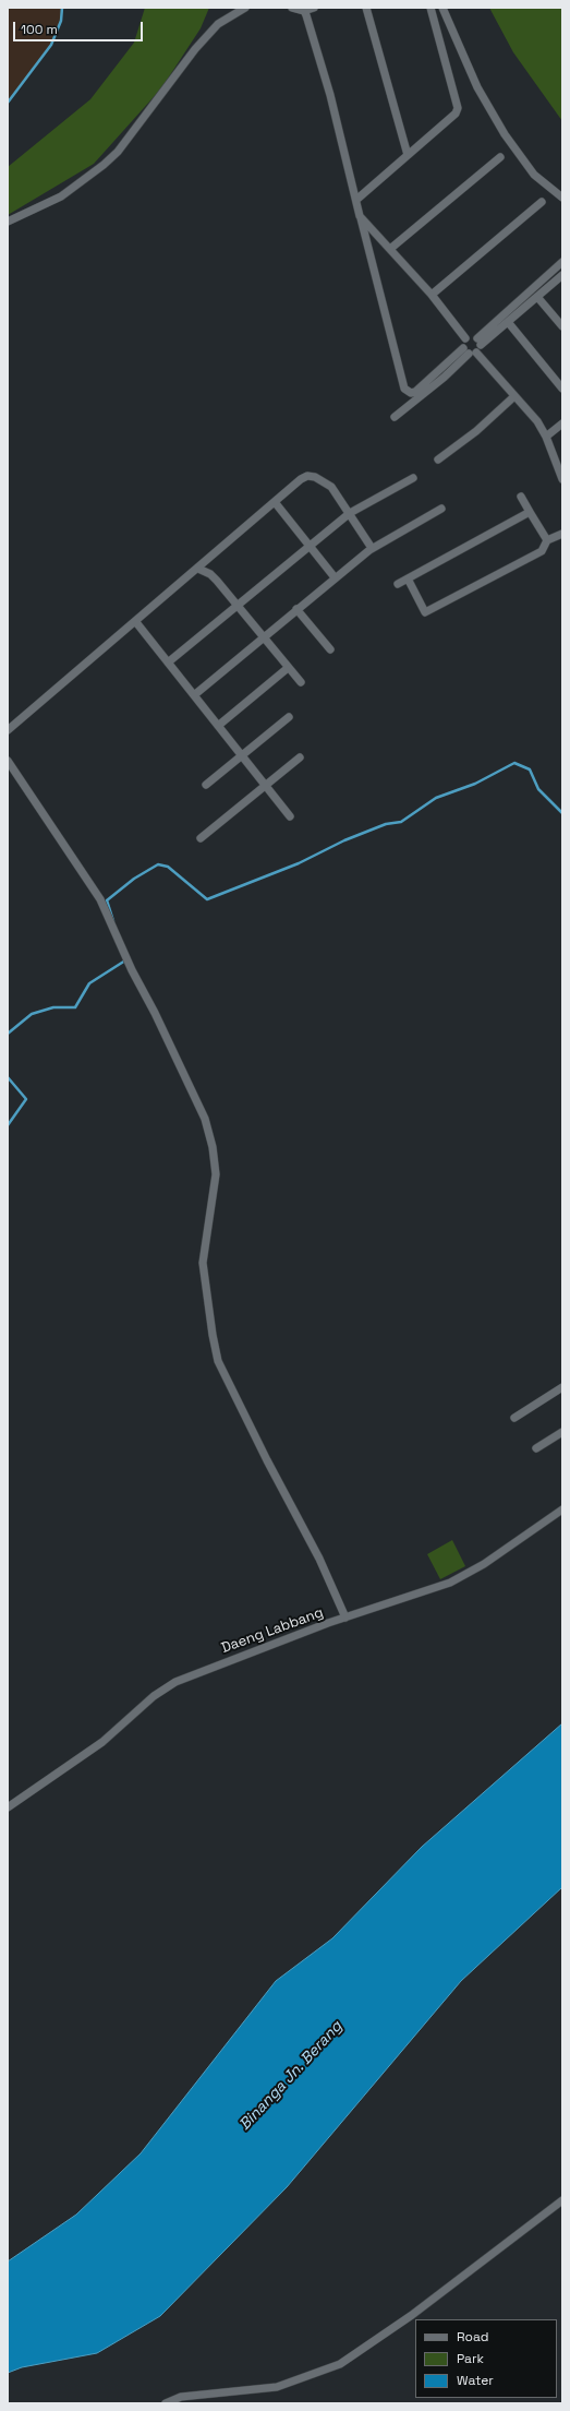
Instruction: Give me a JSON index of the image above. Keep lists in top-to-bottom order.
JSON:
{
  "streets": {
    "street": ["Daeng Labbang"]
  },
  "water": ["Binanga Jn. Berang"],
  "legend": ["Road", "Park", "Water"],
  "scale_bar": "100 m"
}
